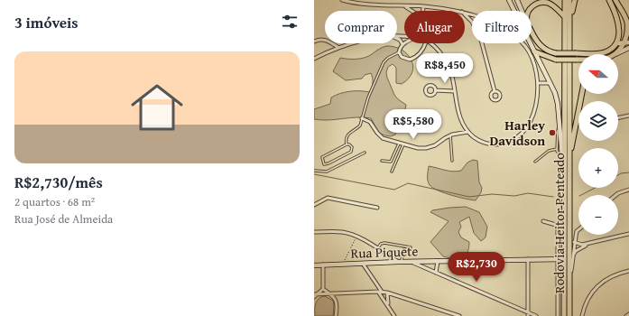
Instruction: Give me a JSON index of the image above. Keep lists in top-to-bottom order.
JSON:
{
  "streets": {
    "main road": ["Rodovia Heitor Penteado"],
    "street": ["Rua Piquete"]
  },
  "crossings": [
    ["Rodovia Heitor Penteado", "Rua Piquete"]
  ],
  "places": ["Harley Davidson"],
  "north": "left",
  "page": {
    "heading": "3 imóveis",
    "chip": ["Comprar", "Alugar", "Filtros"],
    "list": [
      {
        "name": "R$2,730/mês",
        "note": "2 quartos · 68 m² · Rua José de Almeida"
      }
    ],
    "price": ["R$8,450", "R$5,580", "R$2,730"],
    "map_buttons": ["+", "−"]
  }
}
